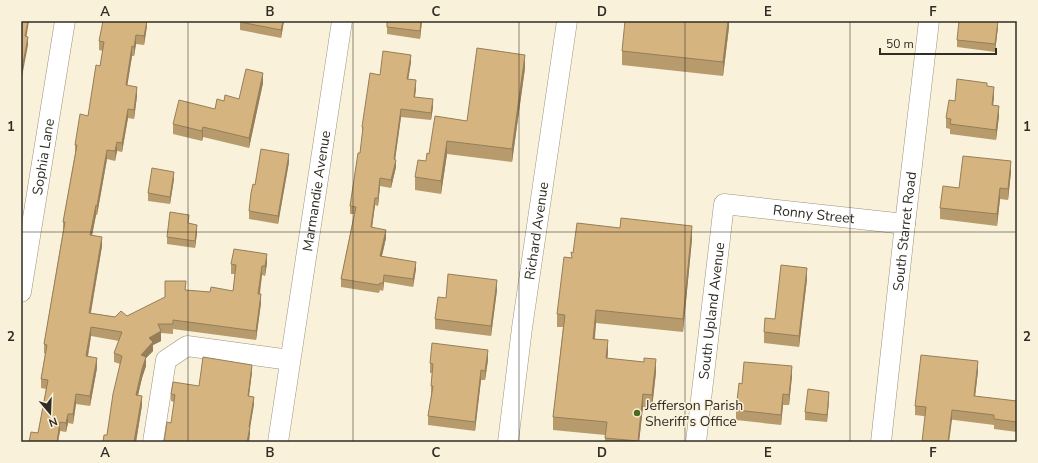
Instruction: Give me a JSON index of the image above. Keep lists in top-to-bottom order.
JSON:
{
  "streets": {
    "street": [
      "Sophia Lane",
      "Marmandie Avenue",
      "Ronny Street",
      "Richard Avenue",
      "South Starret Road",
      "South Upland Avenue"
    ]
  },
  "crossings": [
    ["Ronny Street", "South Starret Road"],
    ["Ronny Street", "South Upland Avenue"]
  ],
  "places": ["Jefferson Parish Sheriff's Office"],
  "scale_bar": "50 m",
  "north": "bottom",
  "grid": {
    "columns": [
      "A",
      "B",
      "C",
      "D",
      "E",
      "F"
    ],
    "rows": ["1", "2"]
  }
}
